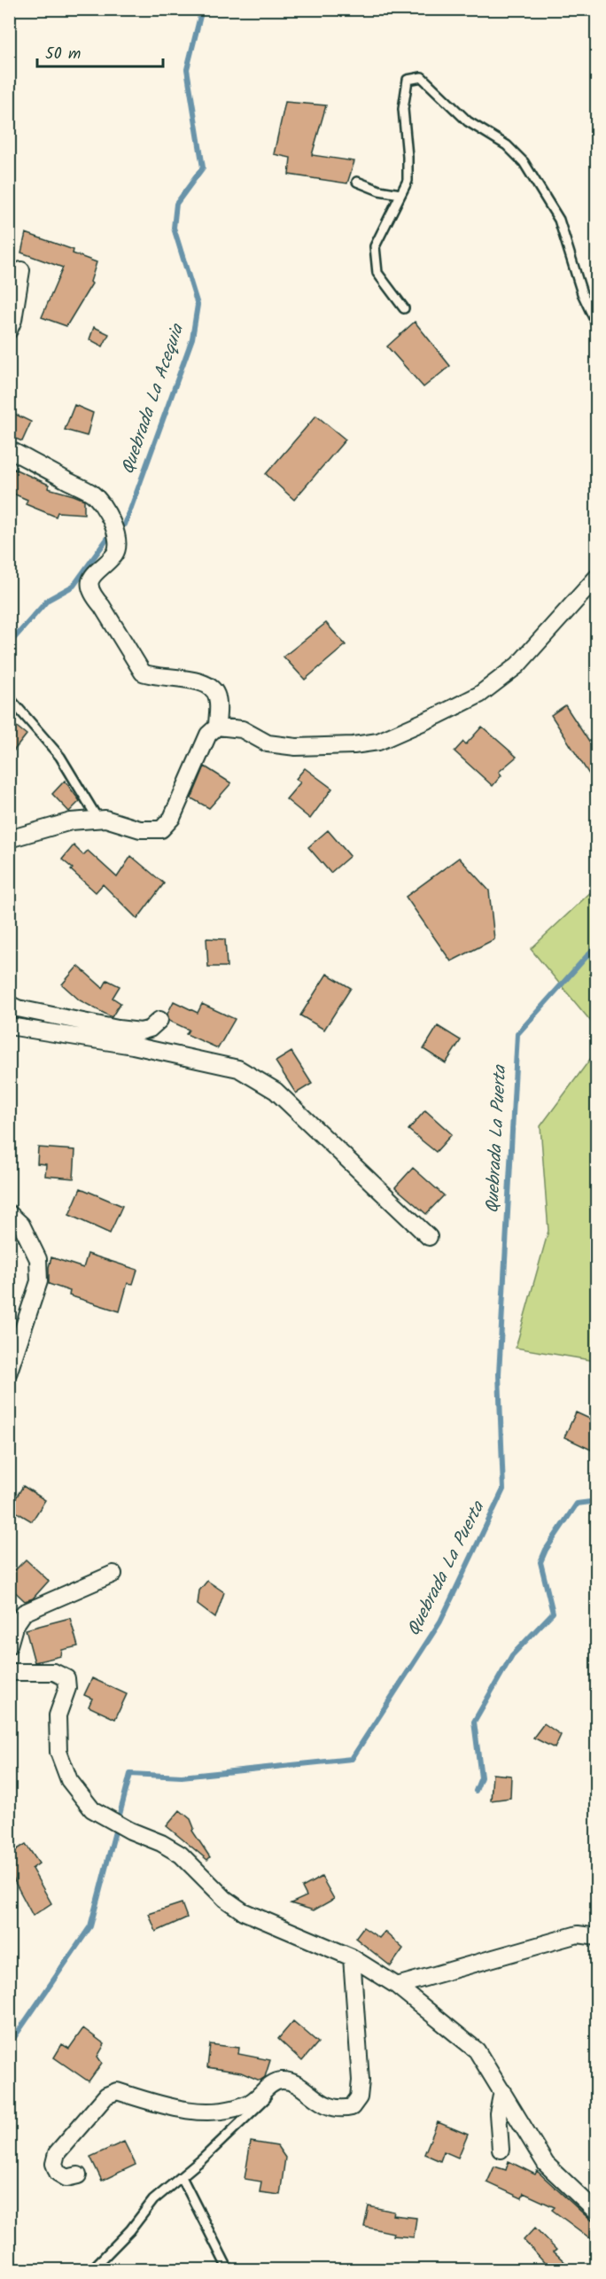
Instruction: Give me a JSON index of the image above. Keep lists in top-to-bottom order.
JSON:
{
  "water": ["Quebrada La Acequia", "Quebrada La Puerta"],
  "scale_bar": "50 m"
}
